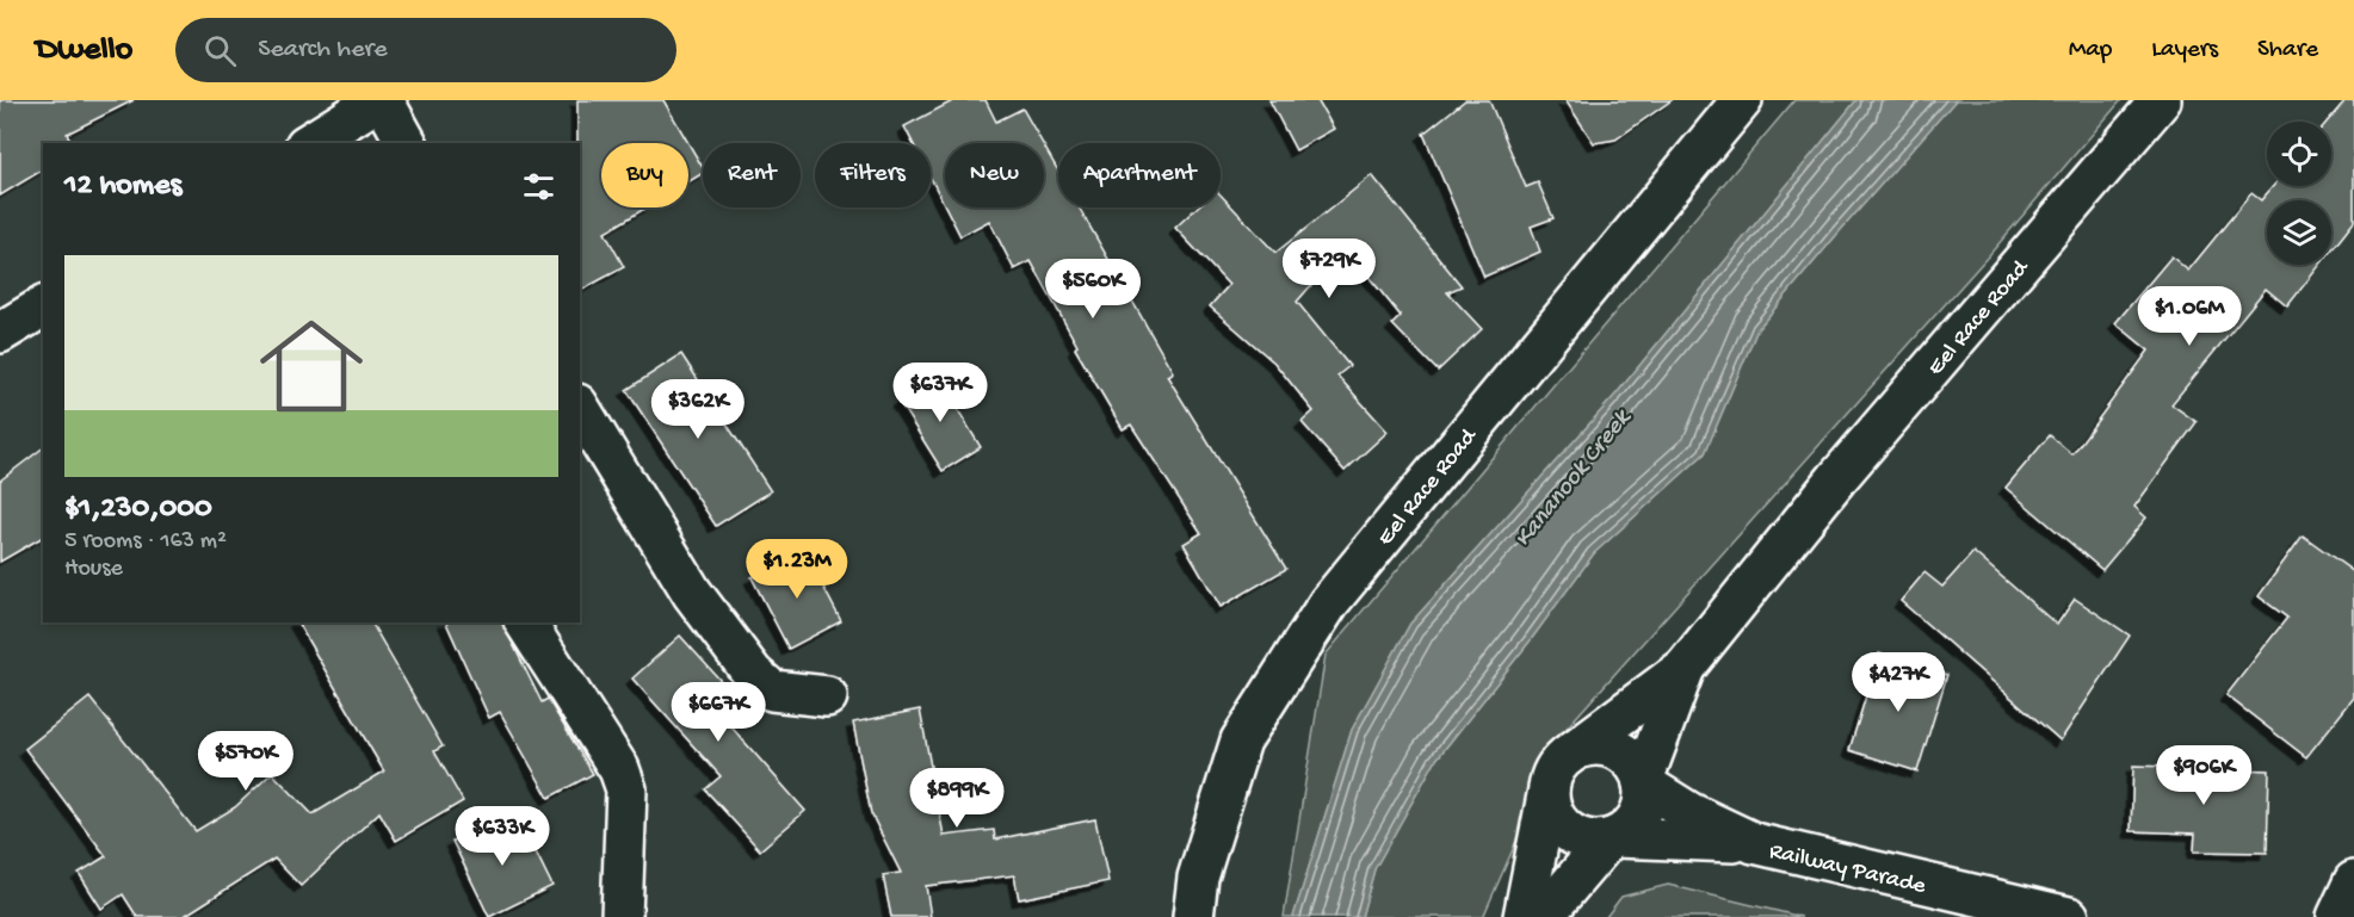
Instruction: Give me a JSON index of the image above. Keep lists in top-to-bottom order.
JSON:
{
  "streets": {
    "street": ["Eel Race Road", "Railway Parade"]
  },
  "crossings": [
    ["Eel Race Road", "Railway Parade"]
  ],
  "water": ["Kananook Creek"],
  "page": {
    "header": "Dwello",
    "search": "Search here",
    "nav": ["Map", "Layers", "Share"],
    "chip": [
      "Buy",
      "Rent",
      "Filters",
      "New",
      "Apartment"
    ],
    "heading": "12 homes",
    "list": [
      {
        "name": "$1,230,000",
        "note": "5 rooms · 163 m² · House"
      }
    ],
    "price": [
      "$729K",
      "$560K",
      "$1.06M",
      "$637K",
      "$362K",
      "$1.23M",
      "$427K",
      "$667K",
      "$570K",
      "$906K",
      "$899K",
      "$633K"
    ]
  }
}
